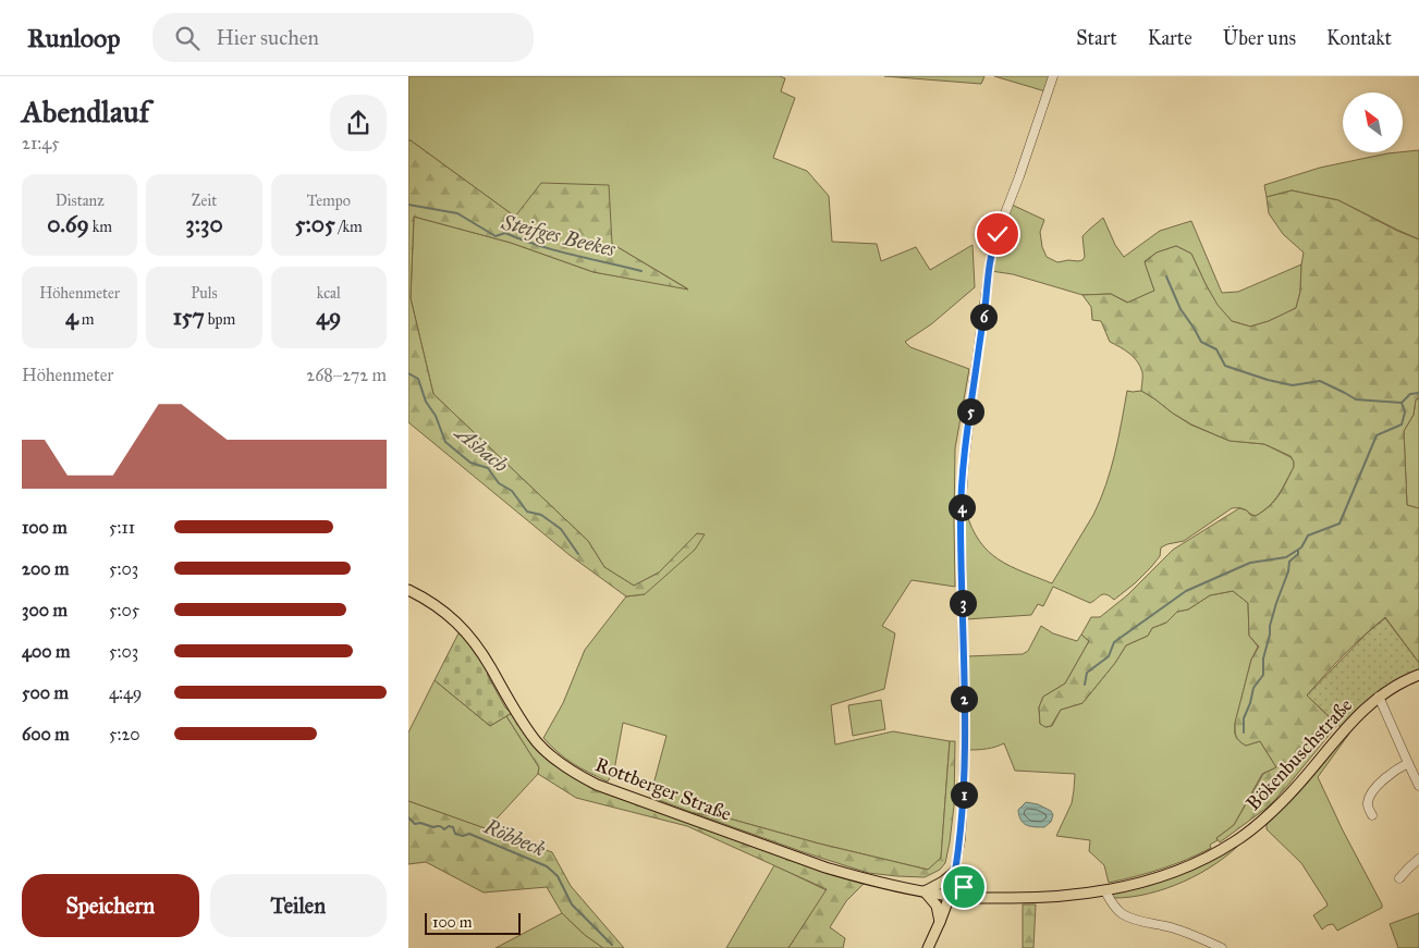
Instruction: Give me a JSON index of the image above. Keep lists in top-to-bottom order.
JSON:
{
  "streets": {
    "main road": ["Bökenbuschstraße", "Rottberger Straße"]
  },
  "crossings": [
    ["Bökenbuschstraße", "Rottberger Straße"]
  ],
  "water": ["Steifges Beekes", "Asbach", "Röbbeck"],
  "scale_bar": "100 m",
  "north": "top left",
  "page": {
    "header": "Runloop",
    "search": "Hier suchen",
    "nav": [
      "Start",
      "Karte",
      "Über uns",
      "Kontakt"
    ],
    "heading": ["Abendlauf", "21:45"],
    "stats": [
      ["Distanz", "0.69 km"],
      ["Zeit", "3:30"],
      ["Tempo", "5:05 /km"],
      ["Höhenmeter", "4 m"],
      ["Puls", "157 bpm"],
      ["kcal", "49"]
    ],
    "pins": [
      "6",
      "5",
      "4",
      "3",
      "2",
      "1"
    ],
    "chart": ["Höhenmeter", "268–272 m"],
    "list": [
      {
        "name": "100 m",
        "note": "5:11"
      },
      {
        "name": "200 m",
        "note": "5:03"
      },
      {
        "name": "300 m",
        "note": "5:05"
      },
      {
        "name": "400 m",
        "note": "5:03"
      },
      {
        "name": "500 m",
        "note": "4:49"
      },
      {
        "name": "600 m",
        "note": "5:20"
      }
    ],
    "buttons": ["Speichern", "Teilen"],
    "scale": "100 m"
  }
}
